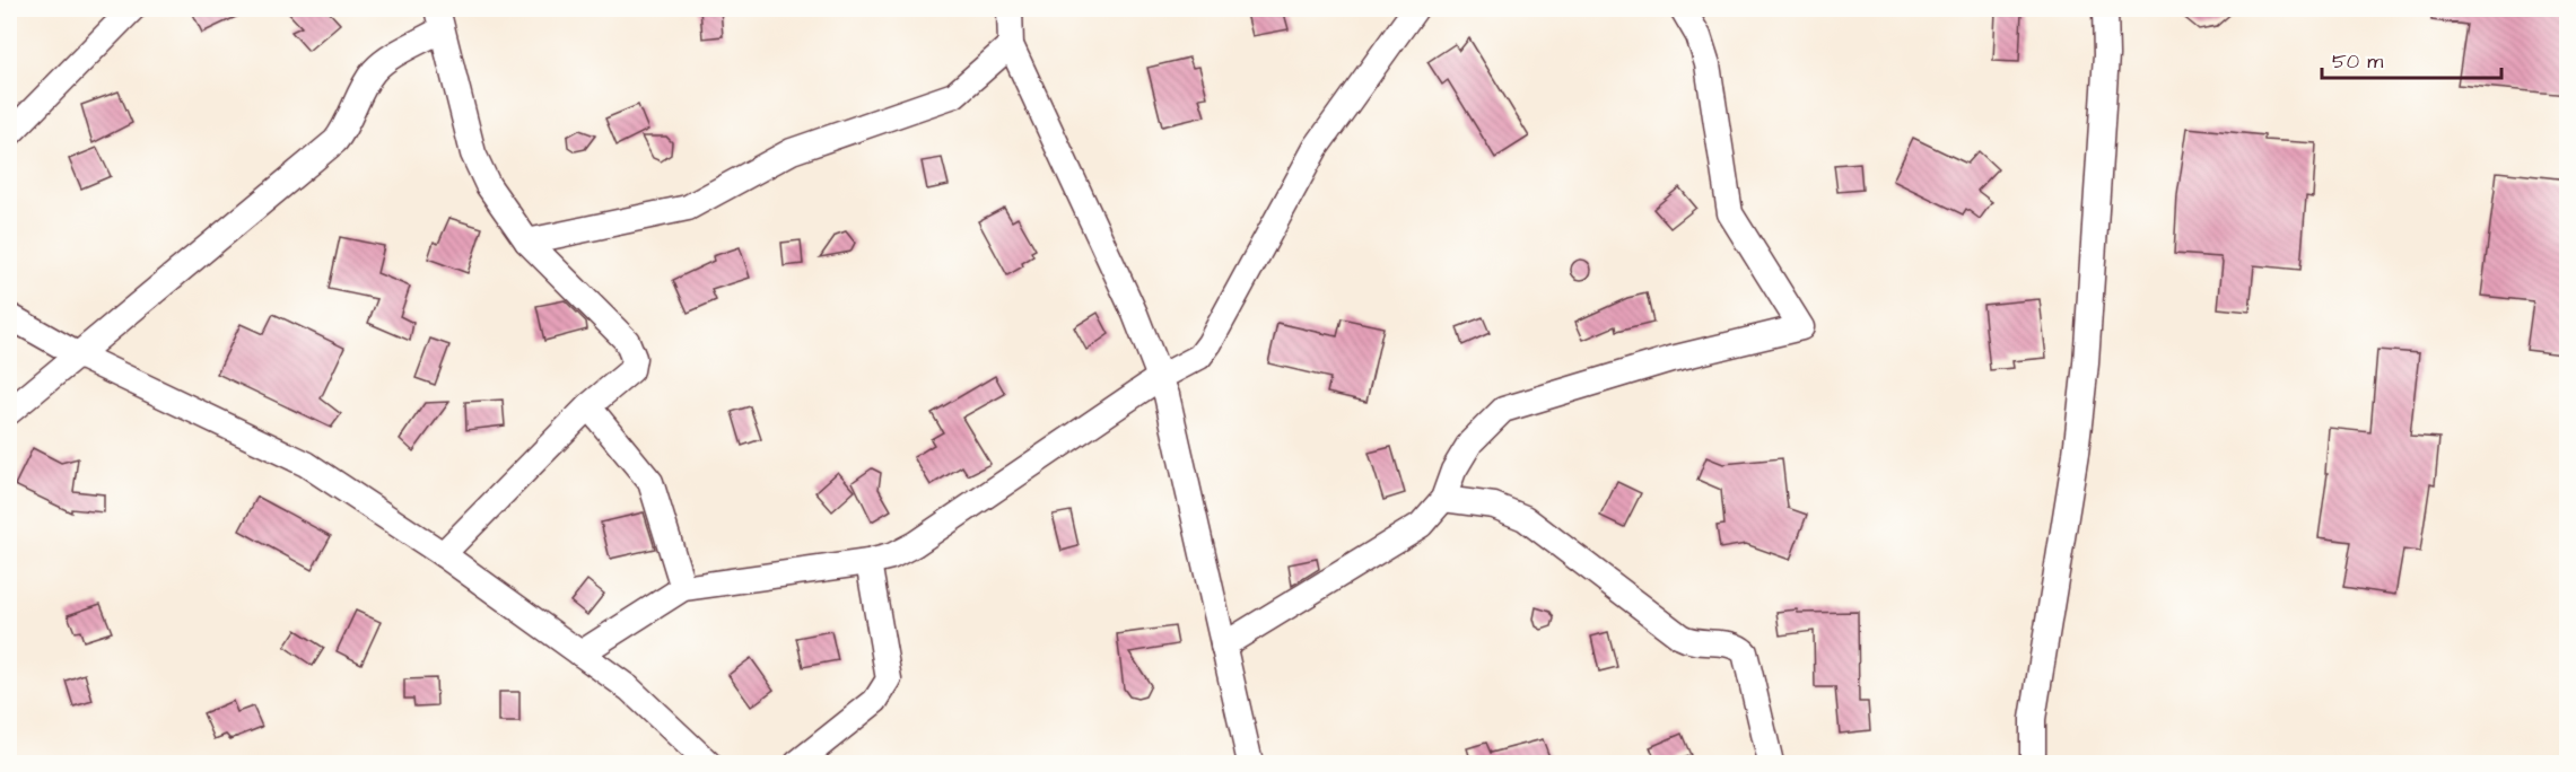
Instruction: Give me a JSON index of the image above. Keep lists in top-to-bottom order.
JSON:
{
  "scale_bar": "50 m"
}
